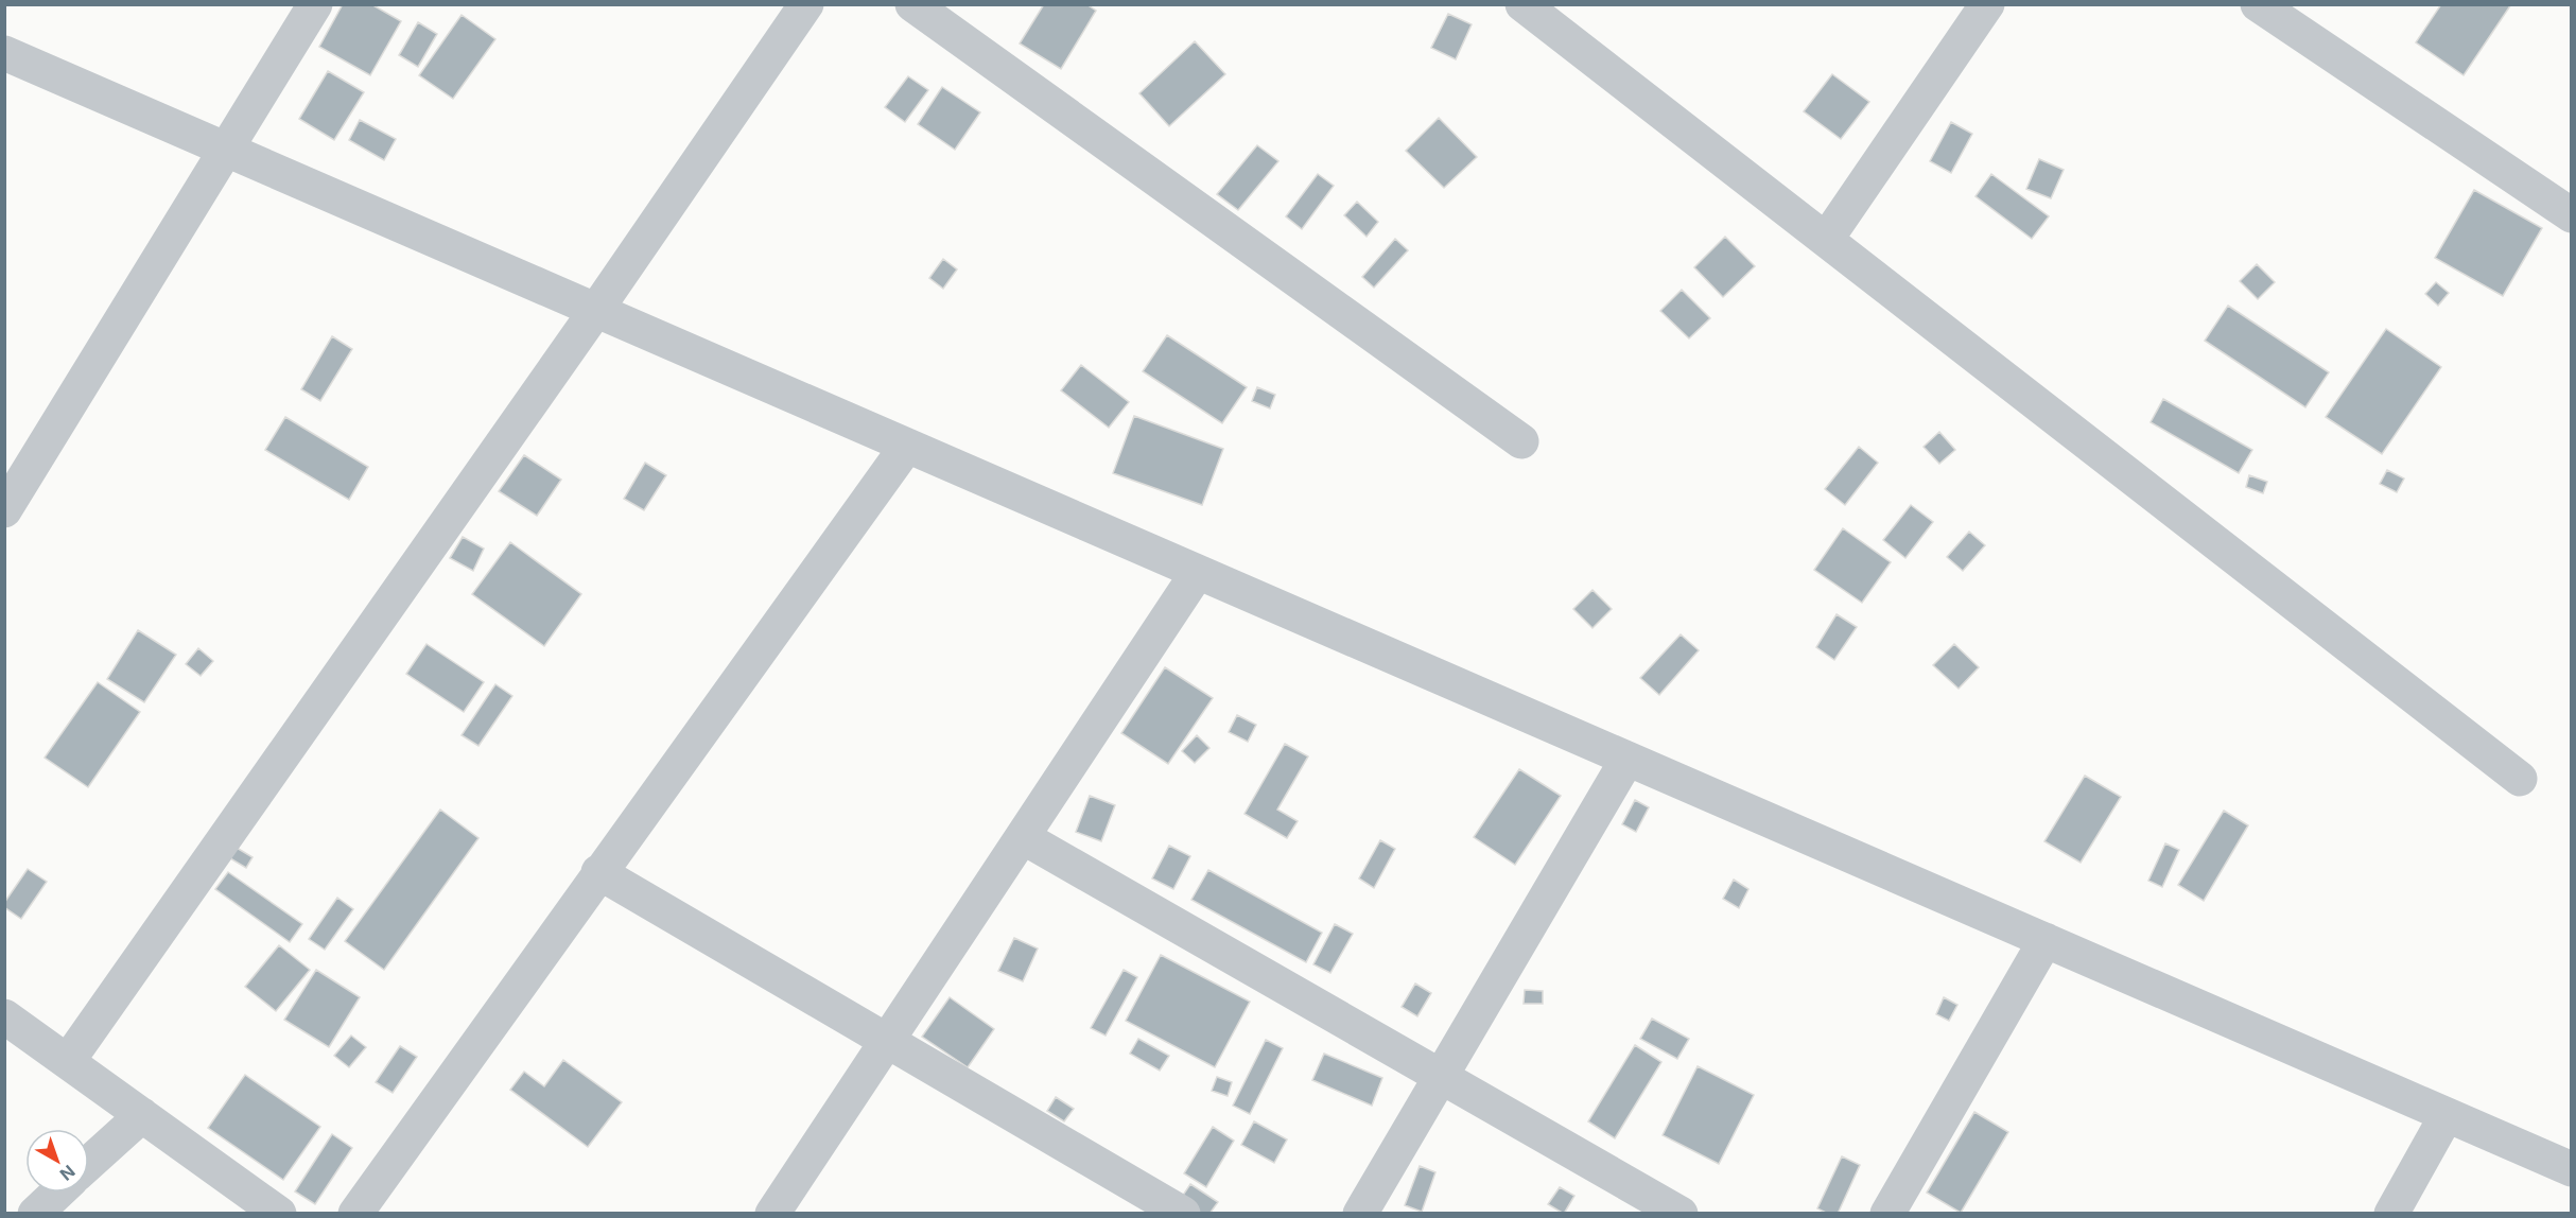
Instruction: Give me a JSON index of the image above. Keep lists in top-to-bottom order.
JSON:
{
  "north": "bottom right"
}
